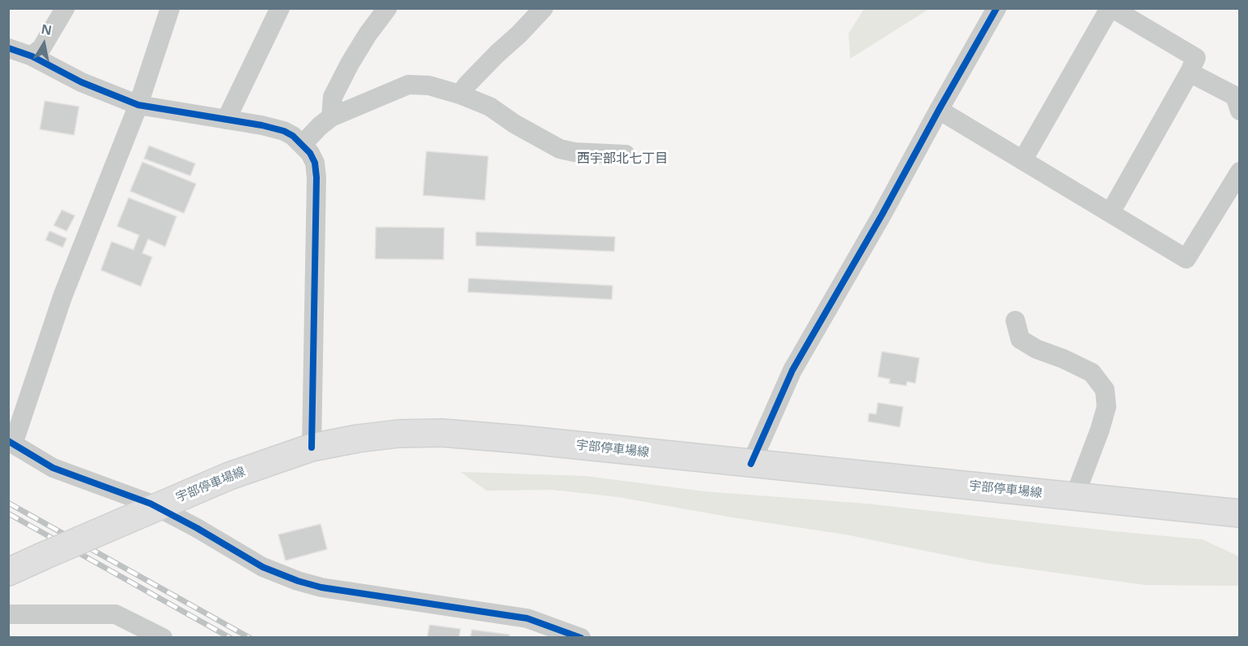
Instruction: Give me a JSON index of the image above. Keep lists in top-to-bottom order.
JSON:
{
  "streets": {
    "main road": ["宇部停車場線"]
  },
  "districts": ["西宇部北七丁目"],
  "north": "top"
}
